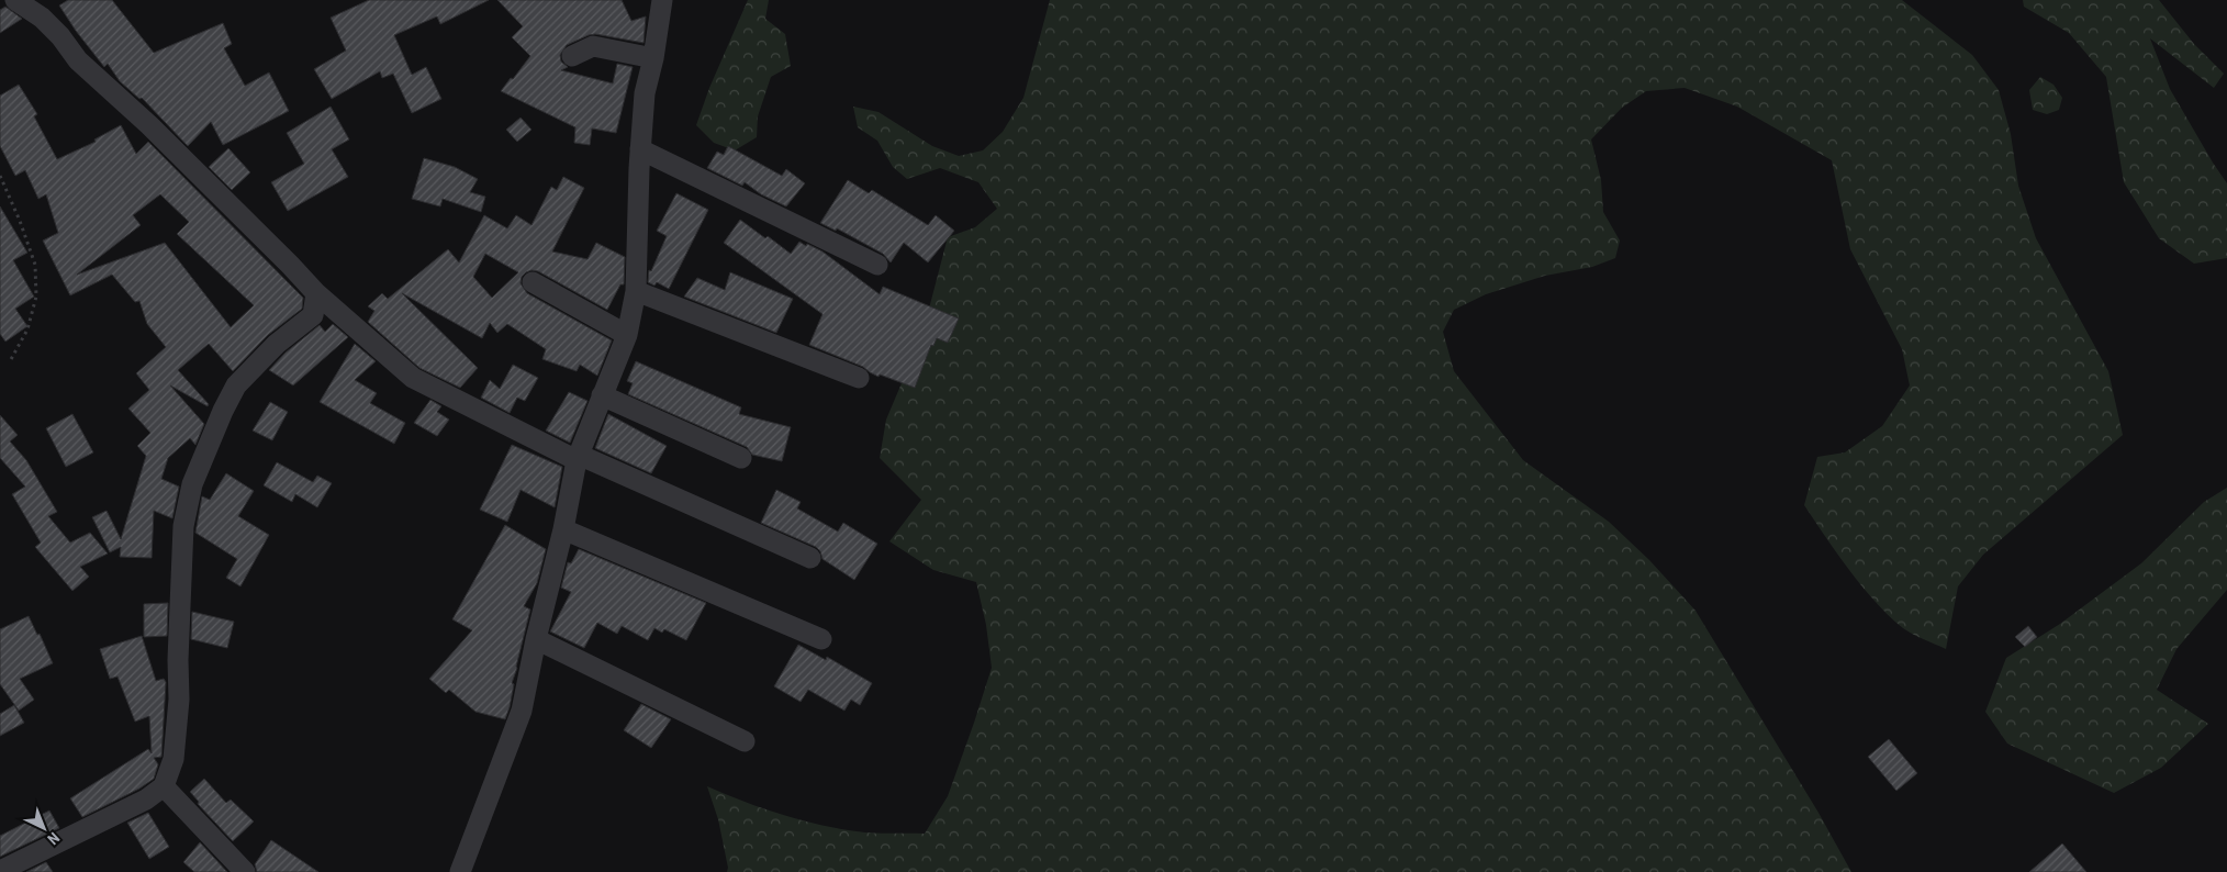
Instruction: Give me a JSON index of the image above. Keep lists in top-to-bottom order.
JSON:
{
  "north": "bottom right"
}
